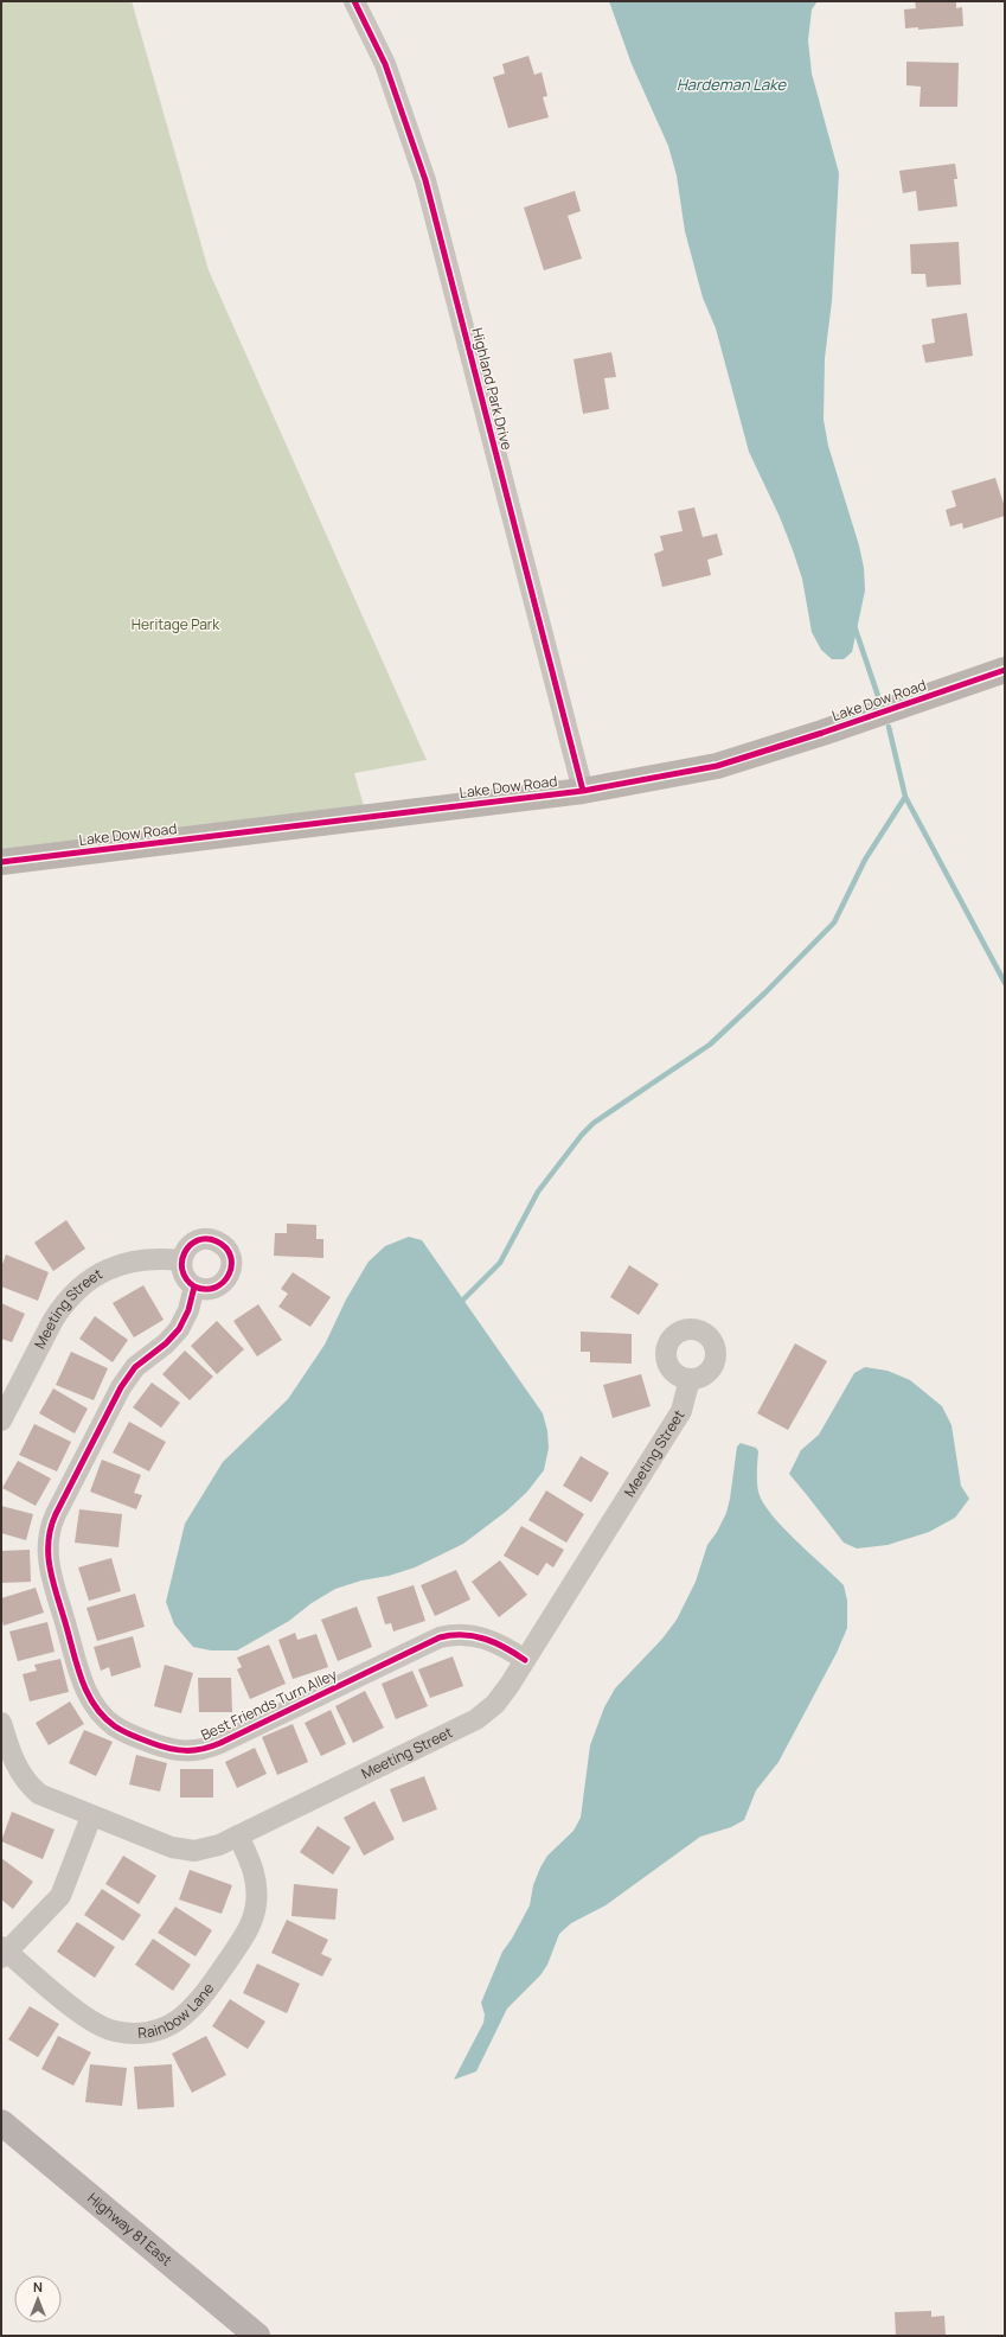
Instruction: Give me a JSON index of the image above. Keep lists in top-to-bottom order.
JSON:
{
  "streets": {
    "main road": ["Highway 81 East"],
    "street": [
      "Highland Park Drive",
      "Lake Dow Road",
      "Meeting Street",
      "Best Friends Turn Alley",
      "Rainbow Lane"
    ]
  },
  "crossings": [
    ["Highland Park Drive", "Lake Dow Road"],
    ["Meeting Street", "Best Friends Turn Alley"],
    ["Meeting Street", "Rainbow Lane"]
  ],
  "water": ["Hardeman Lake"],
  "parks": ["Heritage Park"],
  "north": "top"
}
